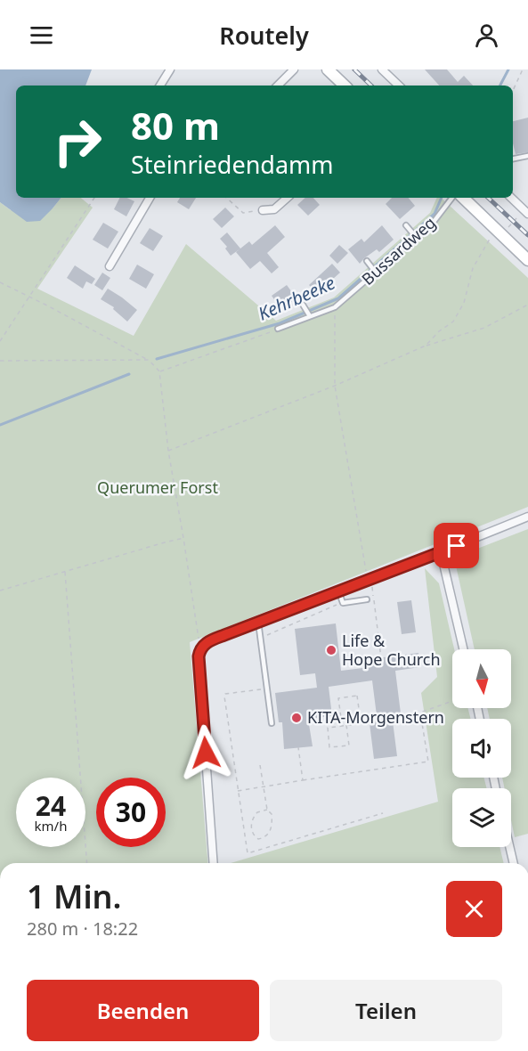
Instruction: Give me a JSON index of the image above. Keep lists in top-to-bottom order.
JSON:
{
  "streets": {
    "lane": ["Bussardweg"]
  },
  "water": ["Kehrbeeke"],
  "parks": ["Querumer Forst"],
  "places": ["Life & Hope Church", "KITA-Morgenstern"],
  "north": "bottom",
  "page": {
    "header": "Routely",
    "turn": ["80 m", "Steinriedendamm"],
    "speed": "24 km/h",
    "limit": "30",
    "heading": ["1 Min.", "280 m · 18:22"],
    "buttons": ["Beenden", "Teilen"]
  }
}
